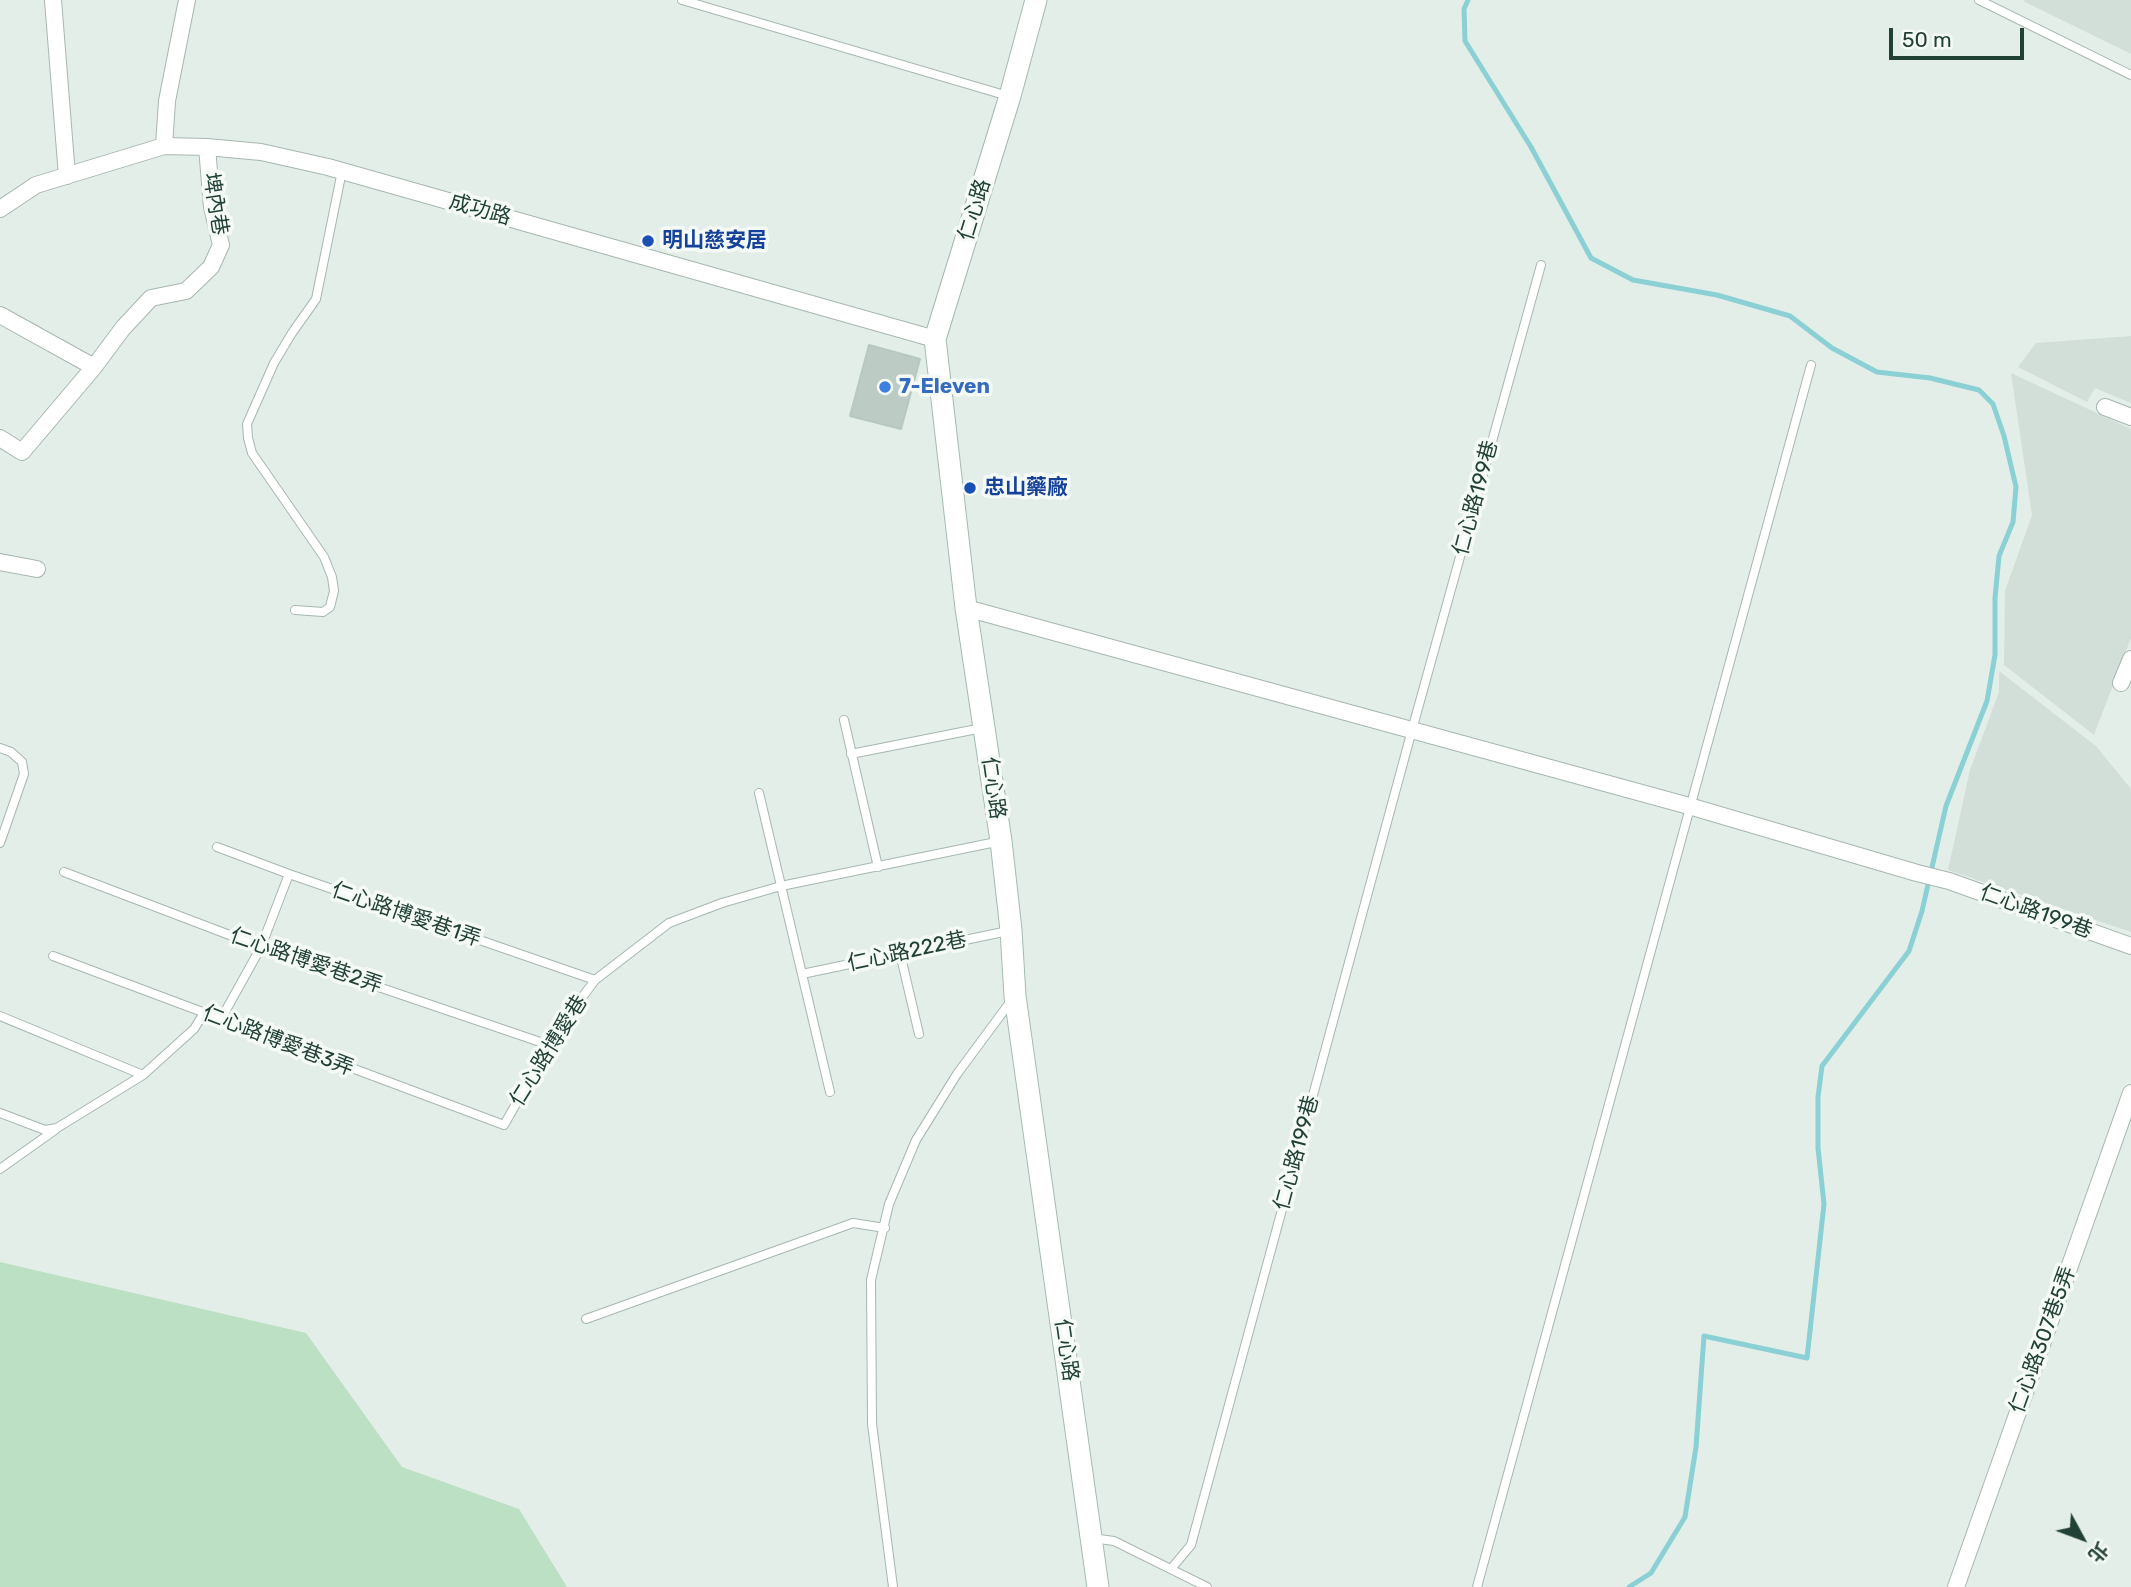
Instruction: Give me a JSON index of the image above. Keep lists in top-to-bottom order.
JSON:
{
  "streets": {
    "street": [
      "埤內巷",
      "成功路",
      "仁心路",
      "仁心路199巷",
      "仁心路307巷5弄"
    ],
    "lane": [
      "仁心路博愛巷1弄",
      "仁心路222巷",
      "仁心路博愛巷2弄",
      "仁心路博愛巷3弄",
      "仁心路博愛巷"
    ]
  },
  "crossings": [
    ["埤內巷", "成功路"],
    ["成功路", "仁心路"],
    ["仁心路", "仁心路222巷"],
    ["仁心路", "仁心路博愛巷"],
    ["仁心路博愛巷1弄", "仁心路博愛巷"],
    ["仁心路博愛巷2弄", "仁心路博愛巷"],
    ["仁心路博愛巷3弄", "仁心路博愛巷"]
  ],
  "places": ["明山慈安居", "7-Eleven", "忠山藥廠"],
  "scale_bar": "50 m",
  "north": "bottom right"
}
